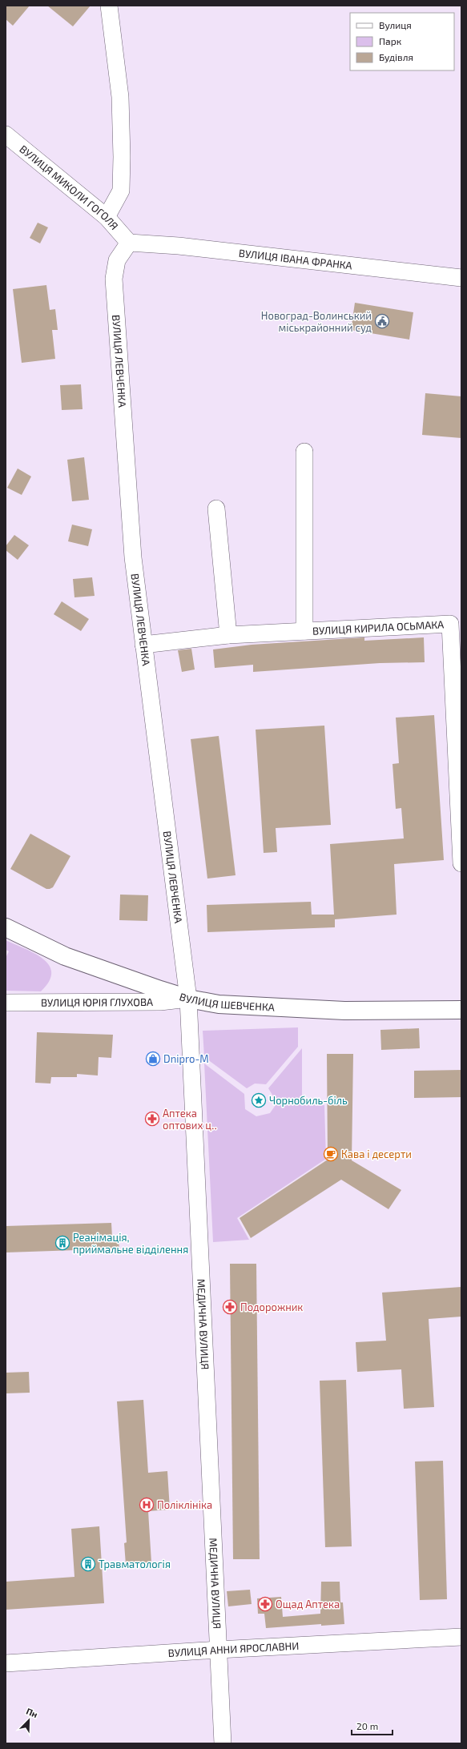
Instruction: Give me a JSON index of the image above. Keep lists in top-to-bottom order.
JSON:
{
  "streets": {
    "main road": ["ВУЛИЦЯ ШЕВЧЕНКА"],
    "street": [
      "ВУЛИЦЯ МИКОЛИ ГОГОЛЯ",
      "ВУЛИЦЯ ІВАНА ФРАНКА",
      "ВУЛИЦЯ ЛЕВЧЕНКА",
      "ВУЛИЦЯ КИРИЛА ОСЬМАКА",
      "ВУЛИЦЯ ЮРІЯ ГЛУХОВА",
      "МЕДИЧНА ВУЛИЦЯ",
      "ВУЛИЦЯ АННИ ЯРОСЛАВНИ"
    ]
  },
  "crossings": [
    ["ВУЛИЦЯ МИКОЛИ ГОГОЛЯ", "ВУЛИЦЯ ІВАНА ФРАНКА"],
    ["ВУЛИЦЯ МИКОЛИ ГОГОЛЯ", "ВУЛИЦЯ ЛЕВЧЕНКА"],
    ["ВУЛИЦЯ ІВАНА ФРАНКА", "ВУЛИЦЯ ЛЕВЧЕНКА"],
    ["ВУЛИЦЯ ЛЕВЧЕНКА", "ВУЛИЦЯ КИРИЛА ОСЬМАКА"],
    ["ВУЛИЦЯ ЛЕВЧЕНКА", "ВУЛИЦЯ ШЕВЧЕНКА"],
    ["ВУЛИЦЯ ЛЕВЧЕНКА", "ВУЛИЦЯ ЮРІЯ ГЛУХОВА"],
    ["ВУЛИЦЯ ЛЕВЧЕНКА", "МЕДИЧНА ВУЛИЦЯ"],
    ["ВУЛИЦЯ ШЕВЧЕНКА", "ВУЛИЦЯ ЮРІЯ ГЛУХОВА"],
    ["ВУЛИЦЯ ШЕВЧЕНКА", "МЕДИЧНА ВУЛИЦЯ"],
    ["ВУЛИЦЯ ЮРІЯ ГЛУХОВА", "МЕДИЧНА ВУЛИЦЯ"],
    ["МЕДИЧНА ВУЛИЦЯ", "ВУЛИЦЯ АННИ ЯРОСЛАВНИ"]
  ],
  "places": {
    "public building": ["Новоград-Волинський міськрайонний суд"],
    "shop": ["Dnipro-M"],
    "place": ["Чорнобиль-біль"],
    "pharmacy": ["Аптека оптових ц‥", "Подорожник", "Ощад Аптека"],
    "cafe": ["Кава і десерти"],
    "building": ["Реанімація, приймальне відділення", "Травматологія"],
    "hospital": ["Поліклініка"]
  },
  "legend": ["Вулиця", "Парк", "Будівля"],
  "scale_bar": "20 m",
  "north": "top right"
}
